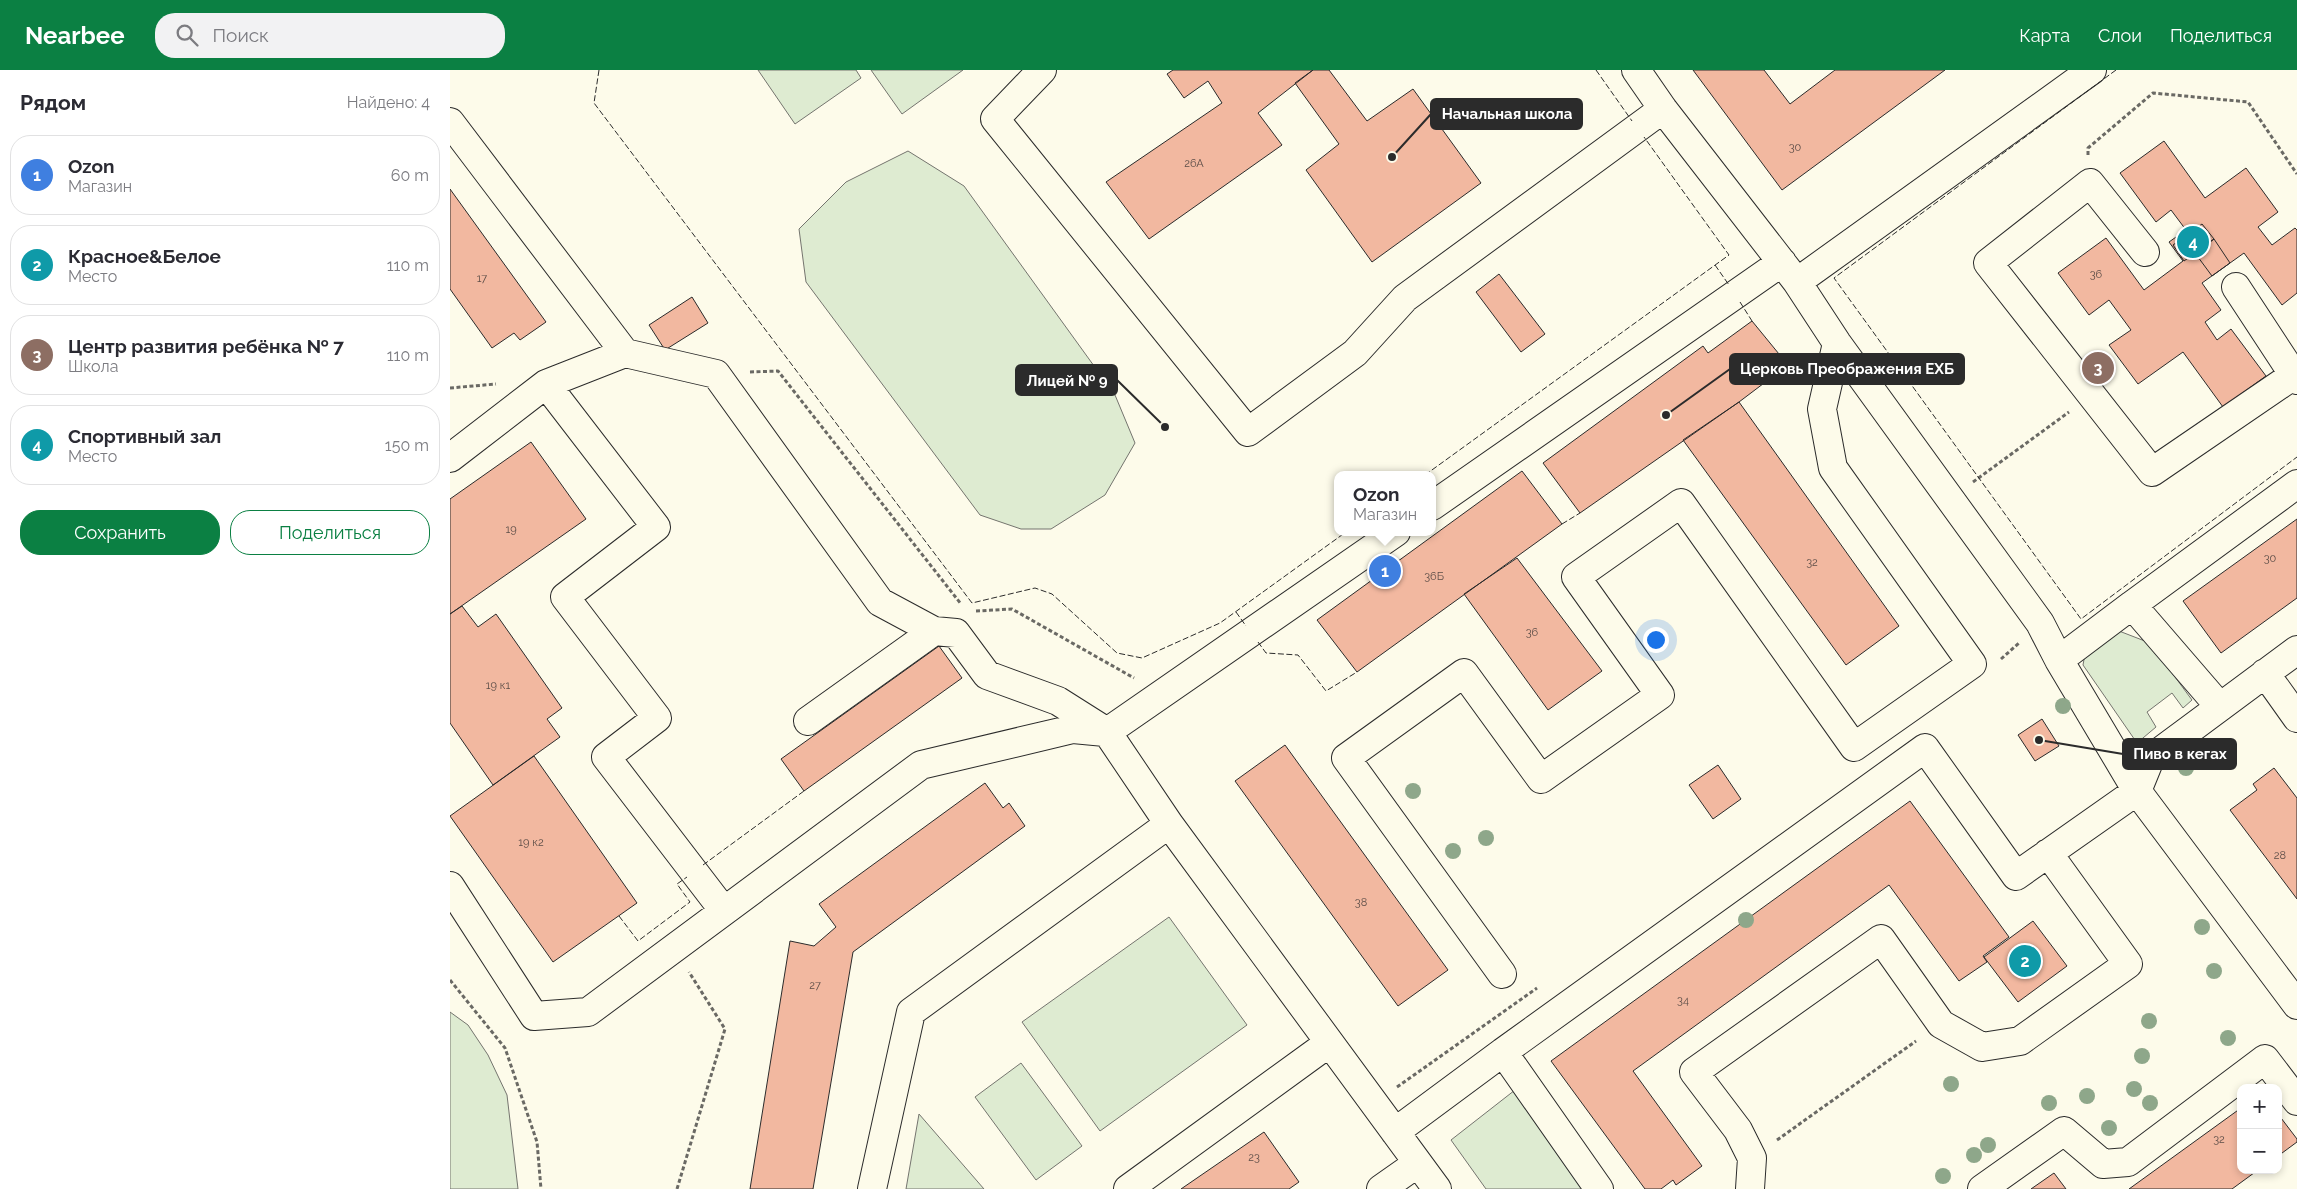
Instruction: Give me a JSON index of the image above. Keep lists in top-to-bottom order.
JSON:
{
  "places": [
    "Начальная школа",
    "Церковь Преображения ЕХБ",
    "Лицей № 9",
    "Пиво в кегах"
  ],
  "house_numbers": [
    "30",
    "26А",
    "36",
    "17",
    "19",
    "30",
    "32",
    "36Б",
    "36",
    "19 к1",
    "19 к2",
    "28",
    "38",
    "27",
    "34",
    "32",
    "23"
  ],
  "page": {
    "header": "Nearbee",
    "search": "Поиск",
    "nav": ["Карта", "Слои", "Поделиться"],
    "heading": ["Рядом", "Найдено: 4"],
    "list": [
      {
        "mark": "1",
        "name": "Ozon",
        "note": "Магазин",
        "value": "60 m"
      },
      {
        "mark": "2",
        "name": "Красное&Белое",
        "note": "Место",
        "value": "110 m"
      },
      {
        "mark": "3",
        "name": "Центр развития ребёнка № 7",
        "note": "Школа",
        "value": "110 m"
      },
      {
        "mark": "4",
        "name": "Спортивный зал",
        "note": "Место",
        "value": "150 m"
      }
    ],
    "pins": [
      "4",
      "3",
      "1",
      "2"
    ],
    "popup": ["Ozon", "Магазин"],
    "buttons": ["Сохранить", "Поделиться"],
    "map_buttons": ["+", "−"]
  }
}
